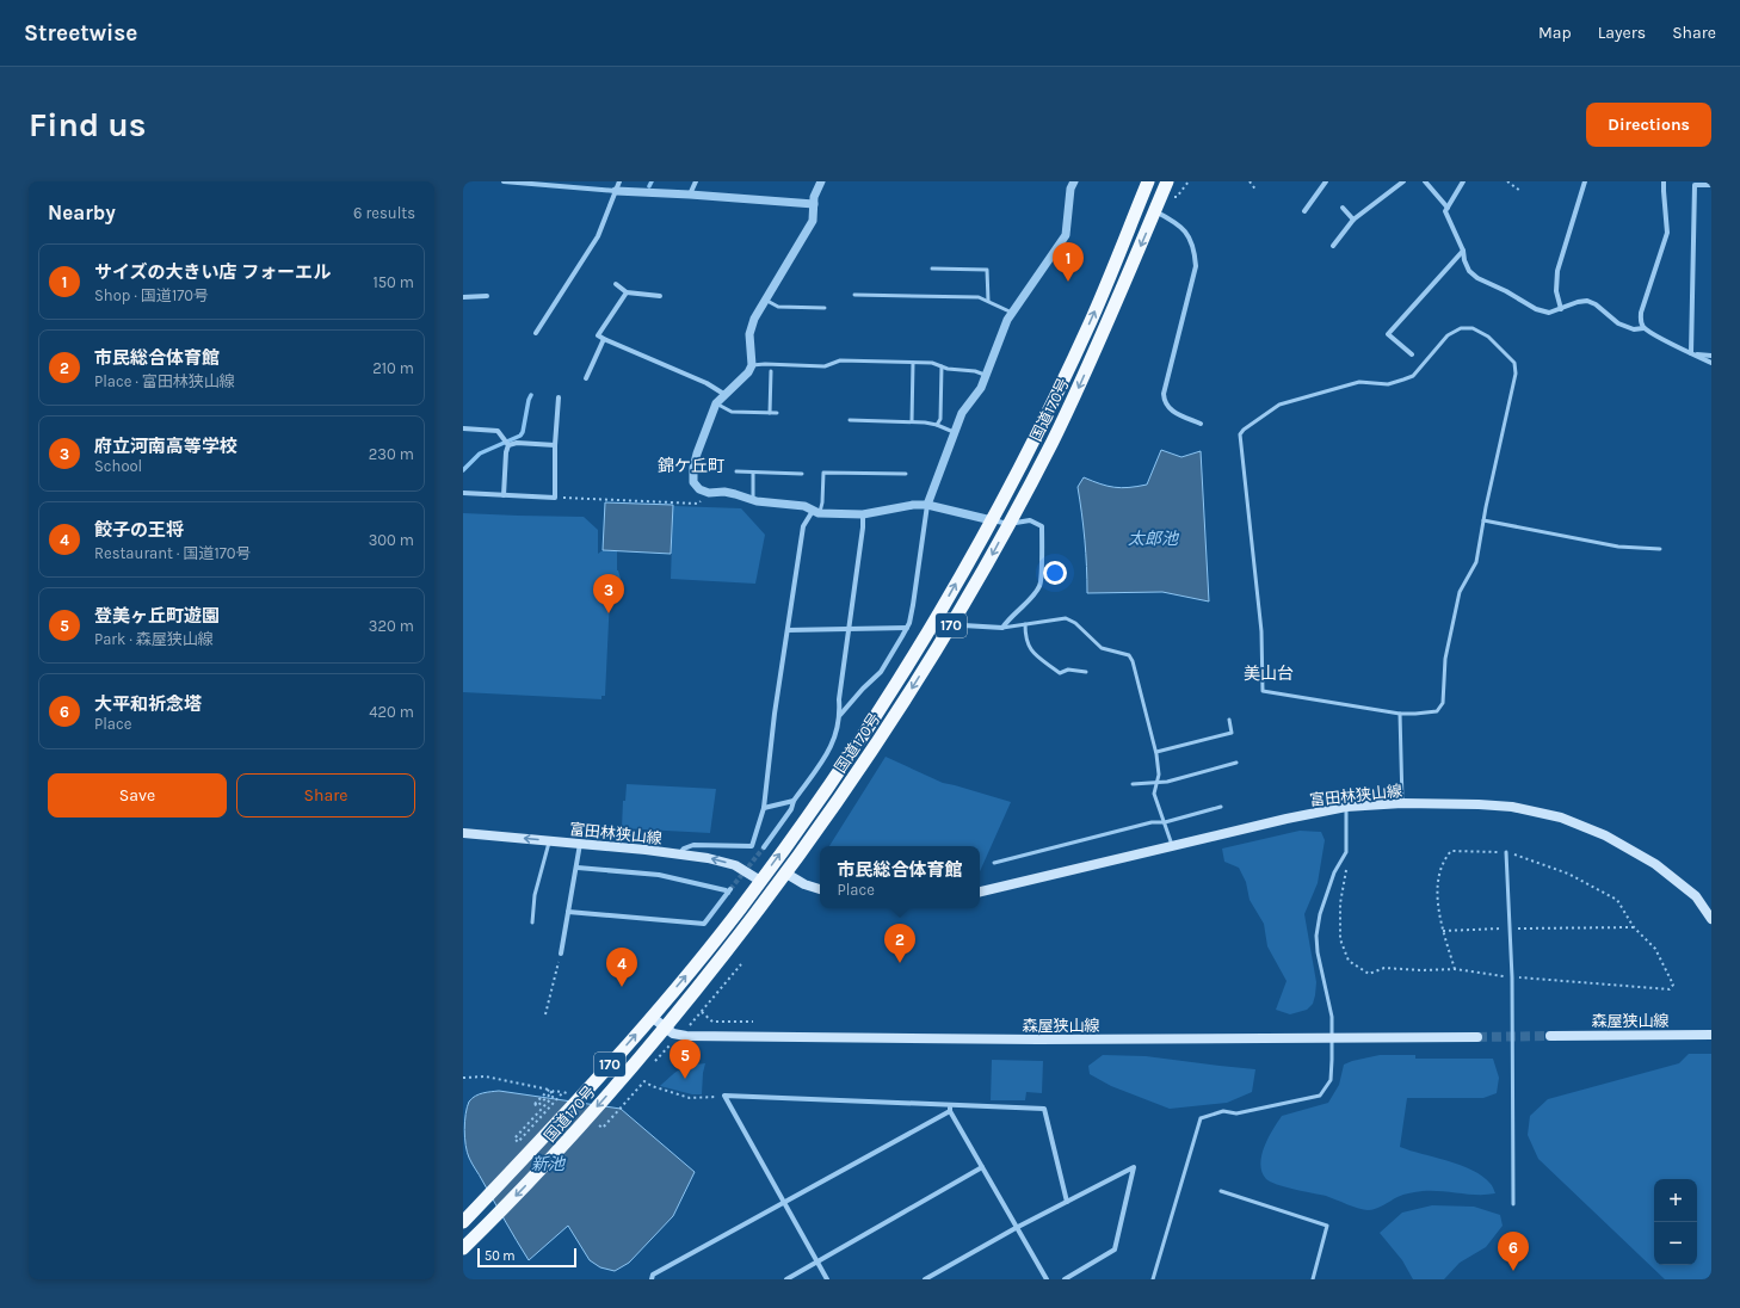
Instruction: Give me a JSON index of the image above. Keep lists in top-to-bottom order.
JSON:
{
  "streets": {
    "highway": ["国道170号", "170"],
    "main road": ["富田林狭山線", "森屋狭山線"]
  },
  "crossings": [
    ["国道170号", "富田林狭山線"],
    ["国道170号", "森屋狭山線"]
  ],
  "districts": ["錦ケ丘町", "美山台"],
  "water": ["太郎池", "新池"],
  "scale_bar": "50 m",
  "page": {
    "header": "Streetwise",
    "nav": ["Map", "Layers", "Share"],
    "buttons": [
      "Directions",
      ["Save", "Share"]
    ],
    "title": "Find us",
    "heading": ["Nearby", "6 results"],
    "pins": [
      "1",
      "3",
      "2",
      "4",
      "5",
      "6"
    ],
    "list": [
      {
        "mark": "1",
        "name": "サイズの大きい店 フォーエル",
        "note": "Shop · 国道170号",
        "value": "150 m"
      },
      {
        "mark": "2",
        "name": "市民総合体育館",
        "note": "Place · 富田林狭山線",
        "value": "210 m"
      },
      {
        "mark": "3",
        "name": "府立河南高等学校",
        "note": "School",
        "value": "230 m"
      },
      {
        "mark": "4",
        "name": "餃子の王将",
        "note": "Restaurant · 国道170号",
        "value": "300 m"
      },
      {
        "mark": "5",
        "name": "登美ヶ丘町遊園",
        "note": "Park · 森屋狭山線",
        "value": "320 m"
      },
      {
        "mark": "6",
        "name": "大平和祈念塔",
        "note": "Place",
        "value": "420 m"
      }
    ],
    "popup": ["市民総合体育館", "Place"],
    "map_buttons": ["+", "−"],
    "scale": "50 m"
  }
}
